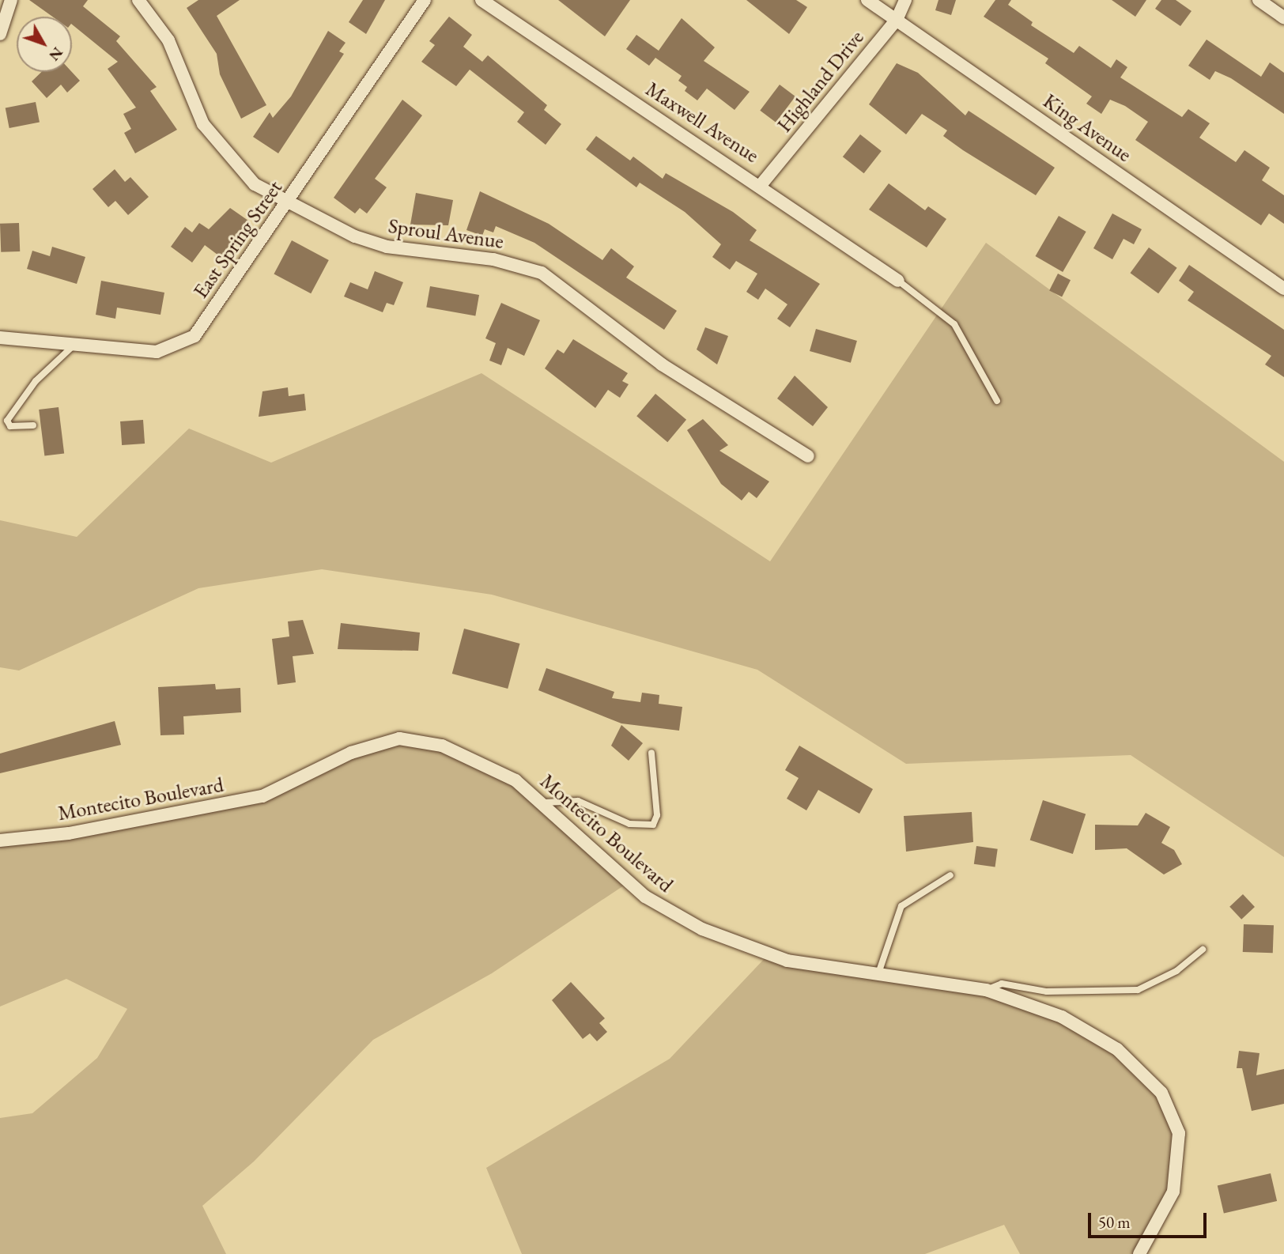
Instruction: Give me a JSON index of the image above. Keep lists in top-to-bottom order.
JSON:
{
  "streets": {
    "street": [
      "Highland Drive",
      "Maxwell Avenue",
      "King Avenue",
      "Sproul Avenue",
      "East Spring Street",
      "Montecito Boulevard"
    ]
  },
  "crossings": [
    ["Highland Drive", "Maxwell Avenue"],
    ["Highland Drive", "King Avenue"],
    ["Sproul Avenue", "East Spring Street"]
  ],
  "scale_bar": "50 m",
  "north": "bottom right"
}
